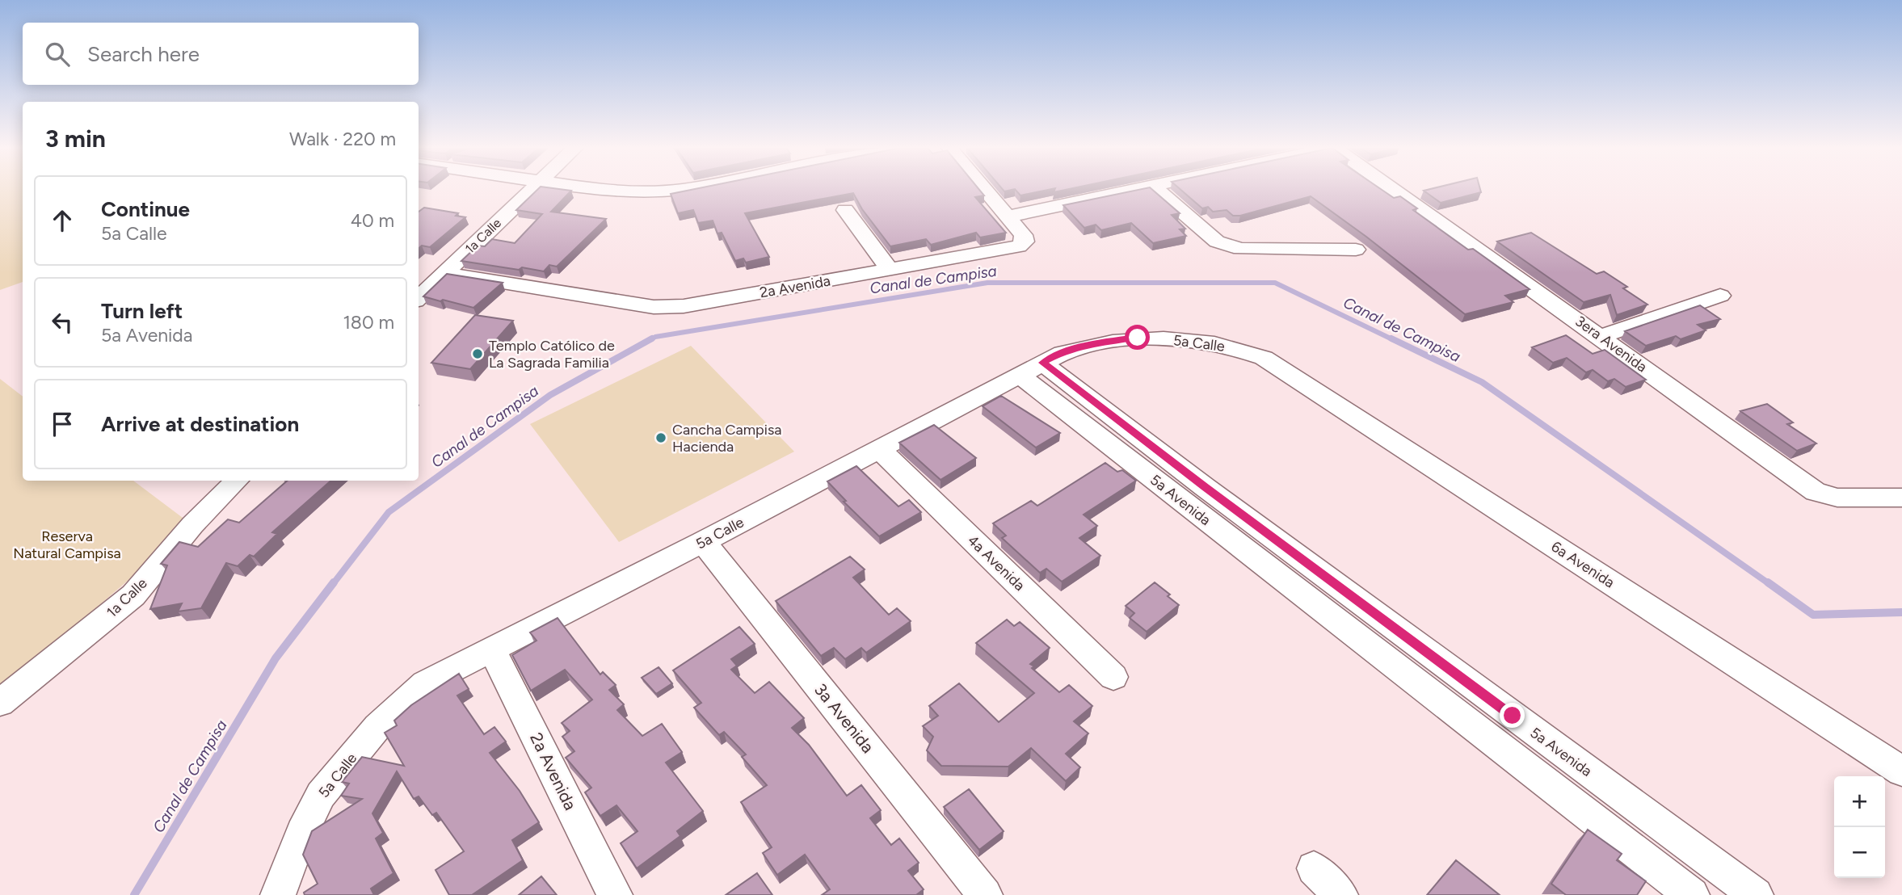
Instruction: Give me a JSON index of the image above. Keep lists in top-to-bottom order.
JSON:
{
  "streets": {
    "street": [
      "1a Calle",
      "2a Avenida",
      "5a Calle",
      "3era Avenida",
      "5a Avenida",
      "4a Avenida",
      "6a Avenida",
      "3a Avenida"
    ]
  },
  "crossings": [
    ["1a Calle", "2a Avenida"],
    ["2a Avenida", "5a Calle"],
    ["5a Calle", "5a Avenida"],
    ["5a Calle", "4a Avenida"],
    ["5a Calle", "6a Avenida"],
    ["5a Calle", "3a Avenida"]
  ],
  "water": ["Canal de Campisa"],
  "parks": ["Reserva Natural Campisa"],
  "places": ["Templo Católico de La Sagrada Familia", "Cancha Campisa Hacienda"],
  "page": {
    "search": "Search here",
    "heading": ["3 min", "Walk · 220 m"],
    "list": [
      ["Continue", "5a Calle", "40 m"],
      ["Turn left", "5a Avenida", "180 m"],
      "Arrive at destination"
    ],
    "map_buttons": ["+", "−"]
  }
}
